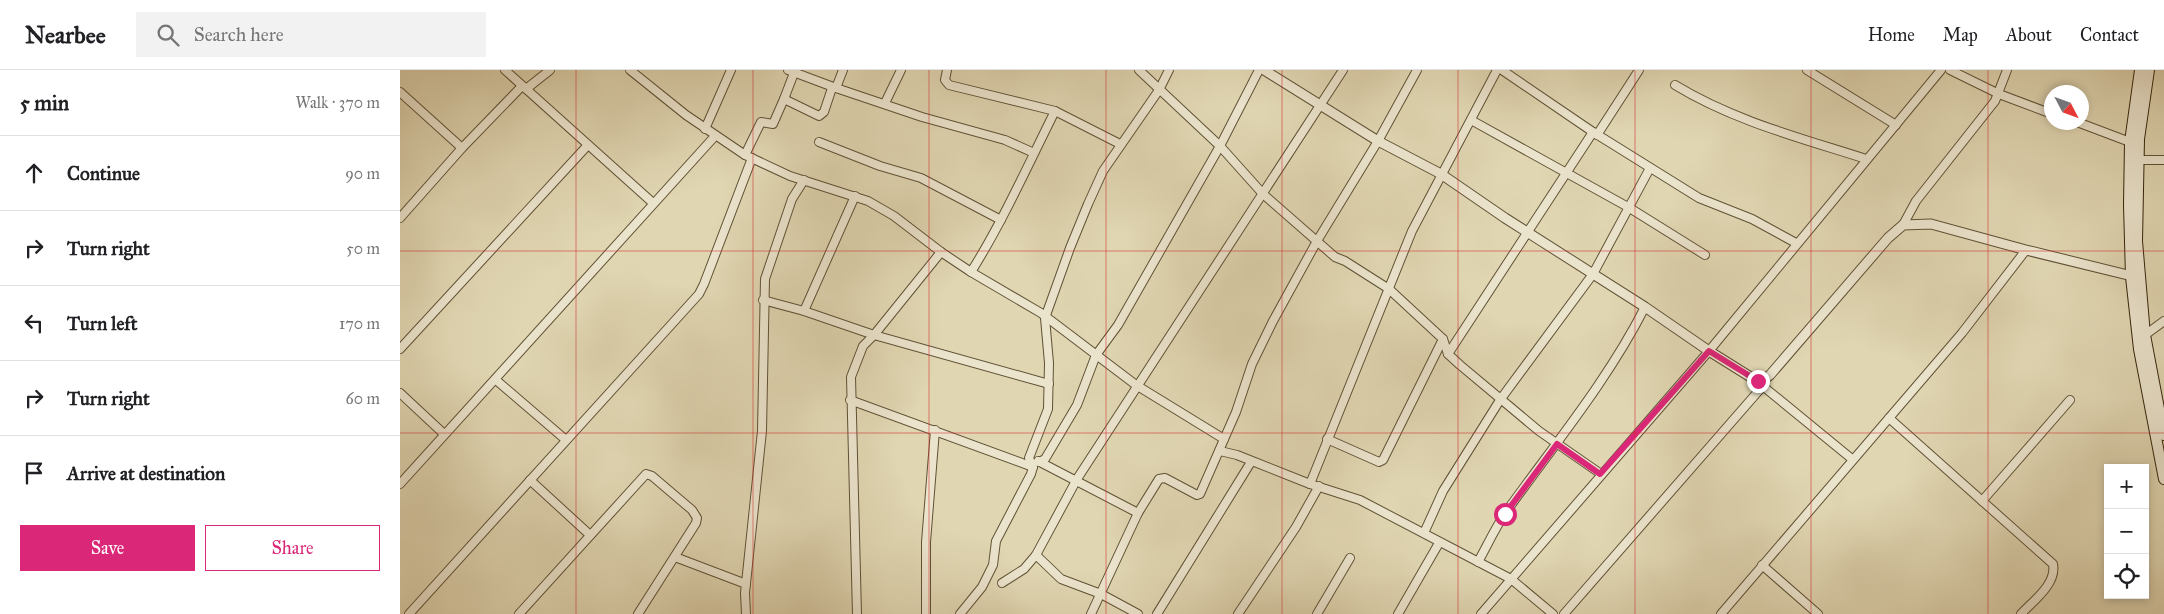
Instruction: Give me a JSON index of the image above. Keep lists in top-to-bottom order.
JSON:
{
  "north": "bottom right",
  "page": {
    "header": "Nearbee",
    "search": "Search here",
    "nav": [
      "Home",
      "Map",
      "About",
      "Contact"
    ],
    "heading": ["5 min", "Walk · 370 m"],
    "list": [
      ["Continue", "90 m"],
      ["Turn right", "50 m"],
      ["Turn left", "170 m"],
      ["Turn right", "60 m"],
      "Arrive at destination"
    ],
    "map_buttons": ["+", "−"],
    "buttons": ["Save", "Share"]
  }
}
